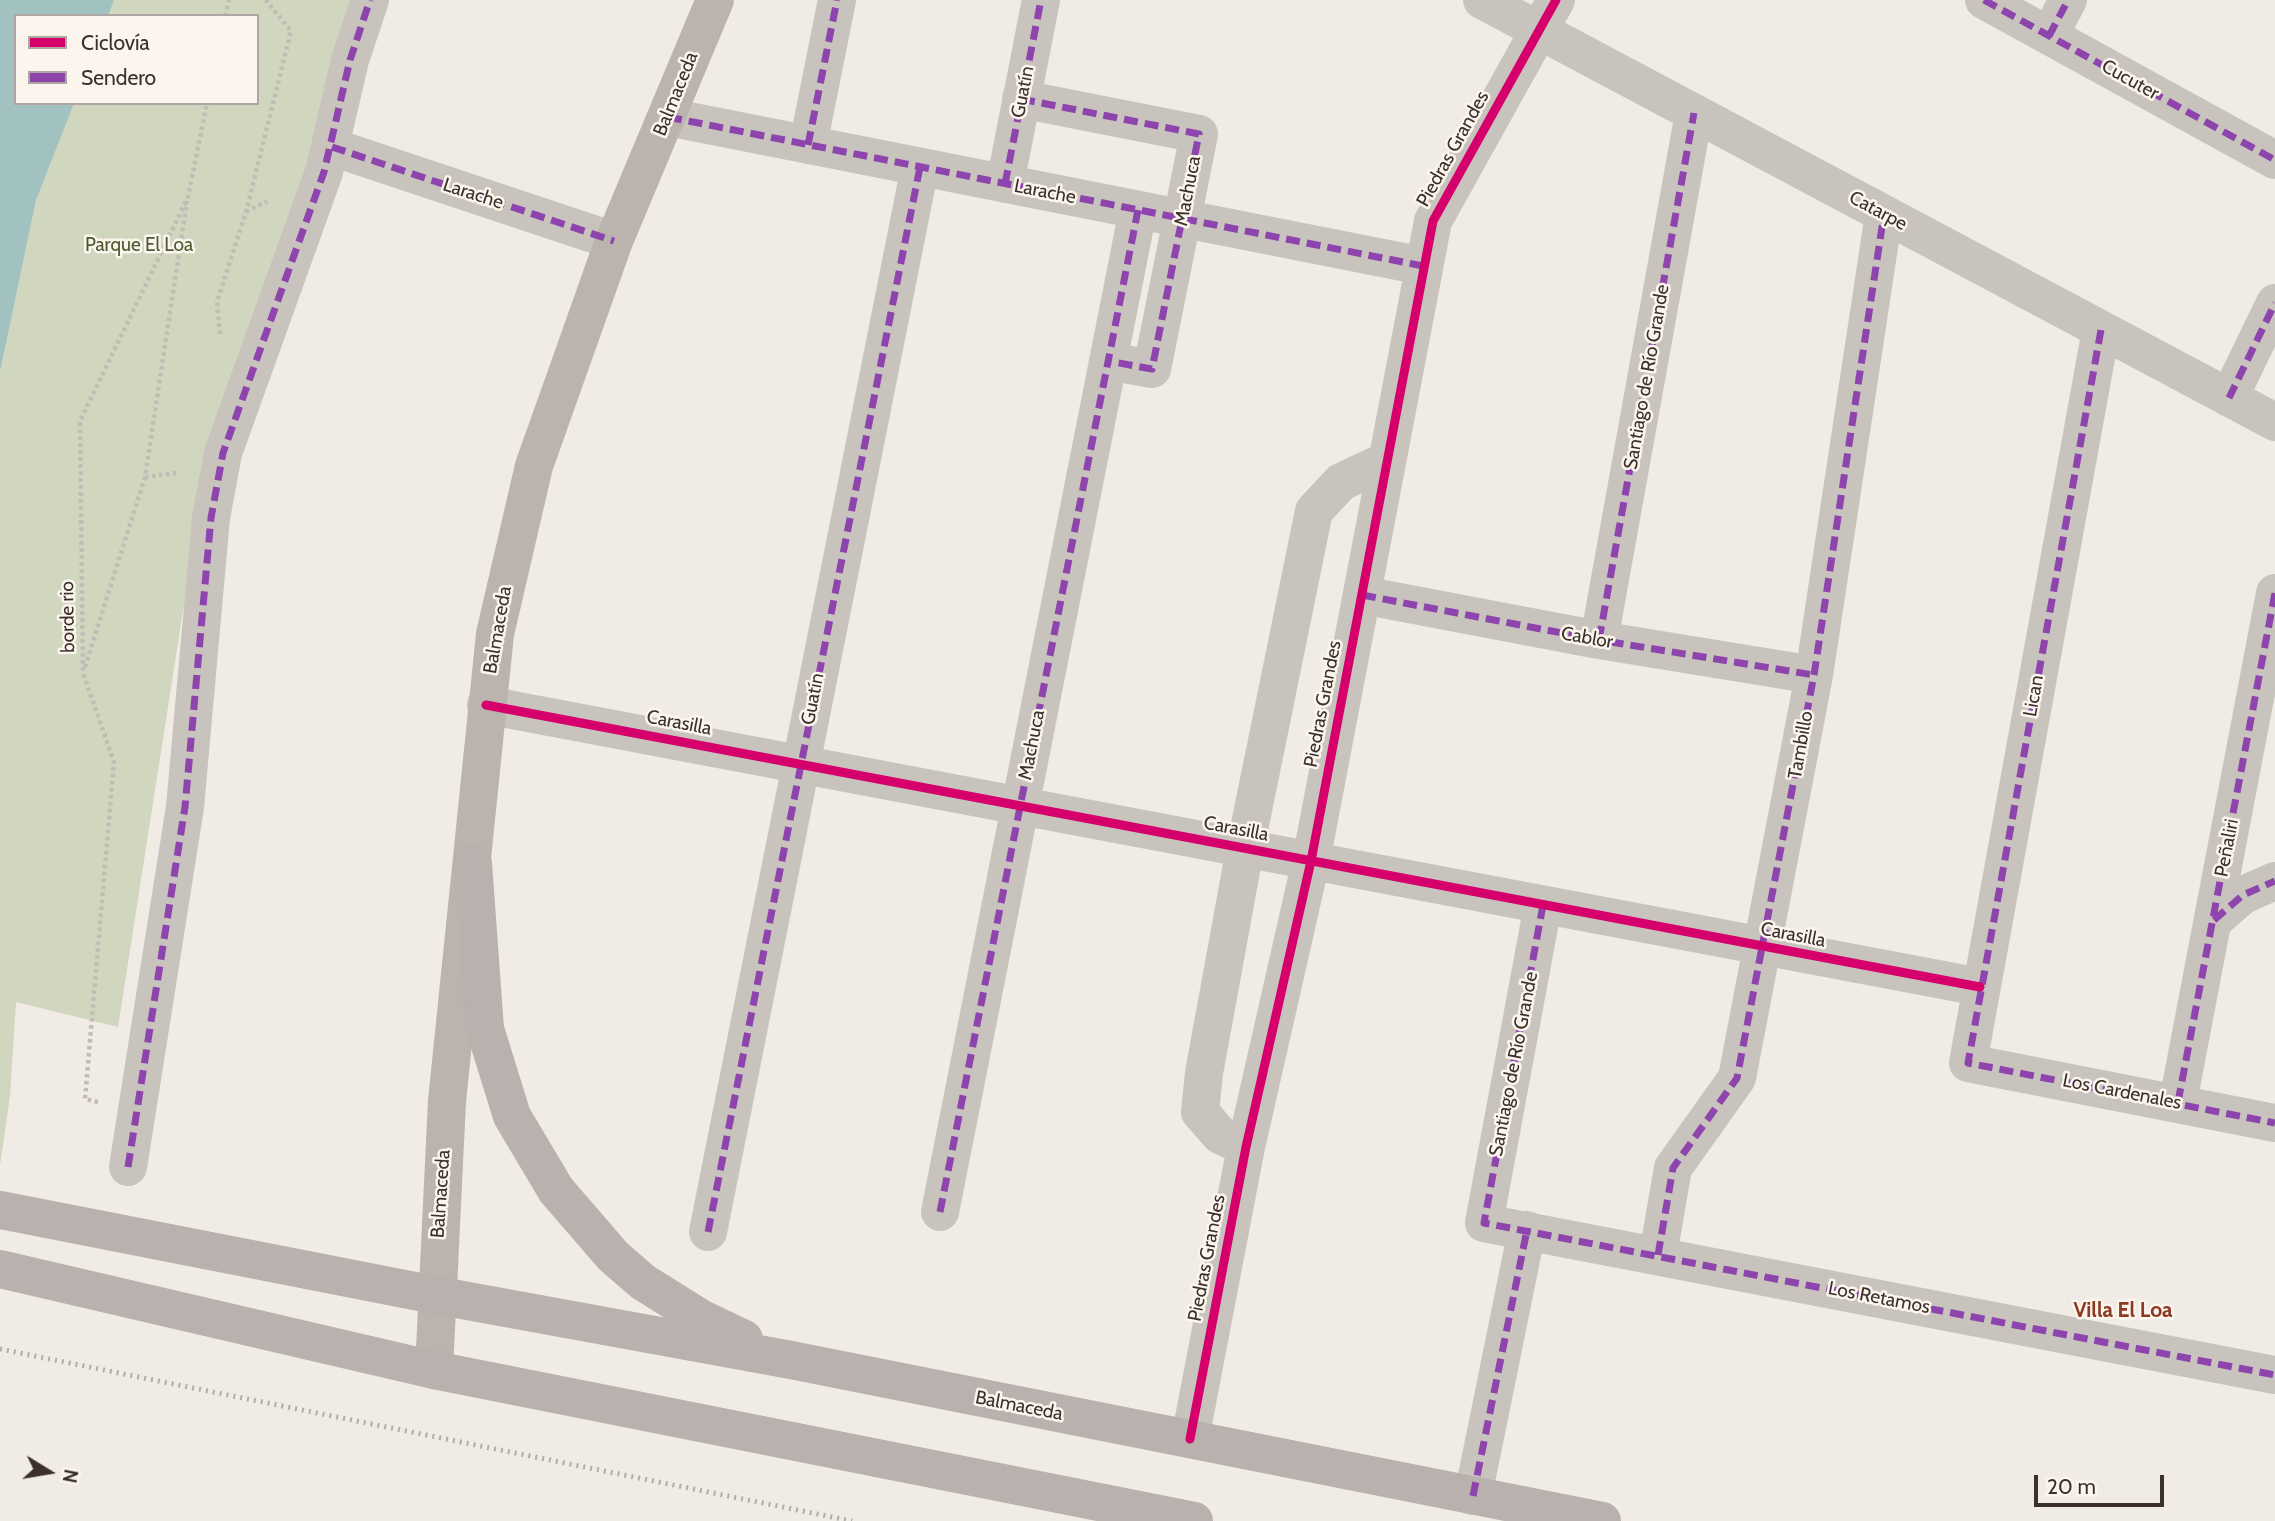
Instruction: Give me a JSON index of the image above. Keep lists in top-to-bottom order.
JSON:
{
  "streets": {
    "main road": ["Balmaceda"],
    "street": [
      "Cucuter",
      "Guatín",
      "Piedras Grandes",
      "Machuca",
      "Larache",
      "Catarpe",
      "Santiago de Río Grande",
      "Cablor",
      "Lican",
      "Carasilla",
      "Tambillo",
      "Peñaliri",
      "Los Cardenales",
      "Los Retamos"
    ],
    "path": ["borde rio"]
  },
  "crossings": [
    ["Guatín", "Machuca"],
    ["Guatín", "Larache"],
    ["Guatín", "Carasilla"],
    ["Balmaceda", "Piedras Grandes"],
    ["Balmaceda", "Larache"],
    ["Balmaceda", "Carasilla"],
    ["Piedras Grandes", "Larache"],
    ["Piedras Grandes", "Catarpe"],
    ["Piedras Grandes", "Cablor"],
    ["Piedras Grandes", "Carasilla"],
    ["Machuca", "Larache"],
    ["Machuca", "Carasilla"],
    ["Catarpe", "Santiago de Río Grande"],
    ["Catarpe", "Lican"],
    ["Catarpe", "Tambillo"],
    ["Santiago de Río Grande", "Cablor"],
    ["Santiago de Río Grande", "Carasilla"],
    ["Santiago de Río Grande", "Los Retamos"],
    ["Cablor", "Tambillo"],
    ["Lican", "Carasilla"],
    ["Lican", "Los Cardenales"],
    ["Carasilla", "Tambillo"],
    ["Tambillo", "Los Retamos"],
    ["Peñaliri", "Los Cardenales"]
  ],
  "districts": ["Villa El Loa"],
  "parks": ["Parque El Loa"],
  "legend": ["Ciclovía", "Sendero"],
  "scale_bar": "20 m",
  "north": "right"
}
